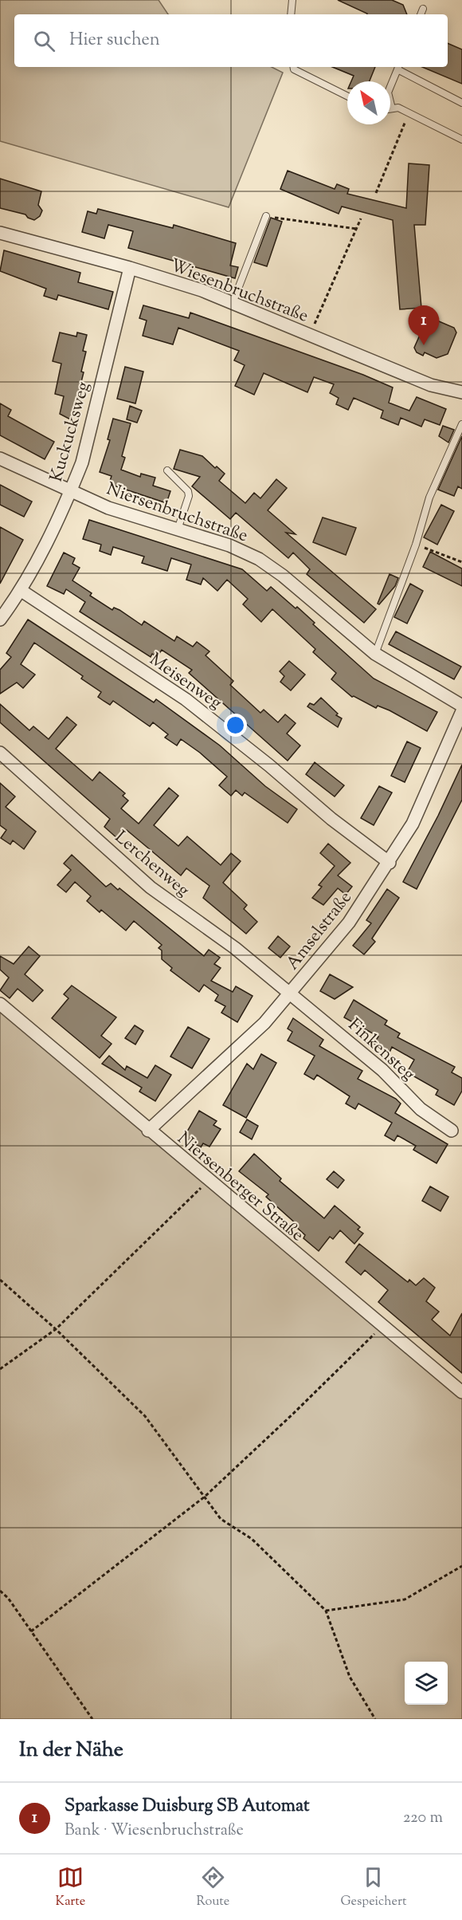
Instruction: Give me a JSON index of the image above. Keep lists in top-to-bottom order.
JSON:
{
  "streets": {
    "street": [
      "Wiesenbruchstraße",
      "Kuckucksweg",
      "Niersenbruchstraße",
      "Meisenweg",
      "Lerchenweg",
      "Amselstraße",
      "Finkensteg",
      "Niersenberger Straße"
    ]
  },
  "crossings": [
    ["Wiesenbruchstraße", "Kuckucksweg"],
    ["Kuckucksweg", "Niersenbruchstraße"],
    ["Kuckucksweg", "Meisenweg"],
    ["Meisenweg", "Amselstraße"],
    ["Lerchenweg", "Amselstraße"],
    ["Lerchenweg", "Finkensteg"],
    ["Amselstraße", "Finkensteg"],
    ["Amselstraße", "Niersenberger Straße"]
  ],
  "north": "top left",
  "page": {
    "search": "Hier suchen",
    "pins": "1",
    "heading": "In der Nähe",
    "list": [
      {
        "mark": "1",
        "name": "Sparkasse Duisburg SB Automat",
        "note": "Bank · Wiesenbruchstraße",
        "value": "220 m"
      }
    ],
    "nav": ["Karte", "Route", "Gespeichert"]
  }
}
